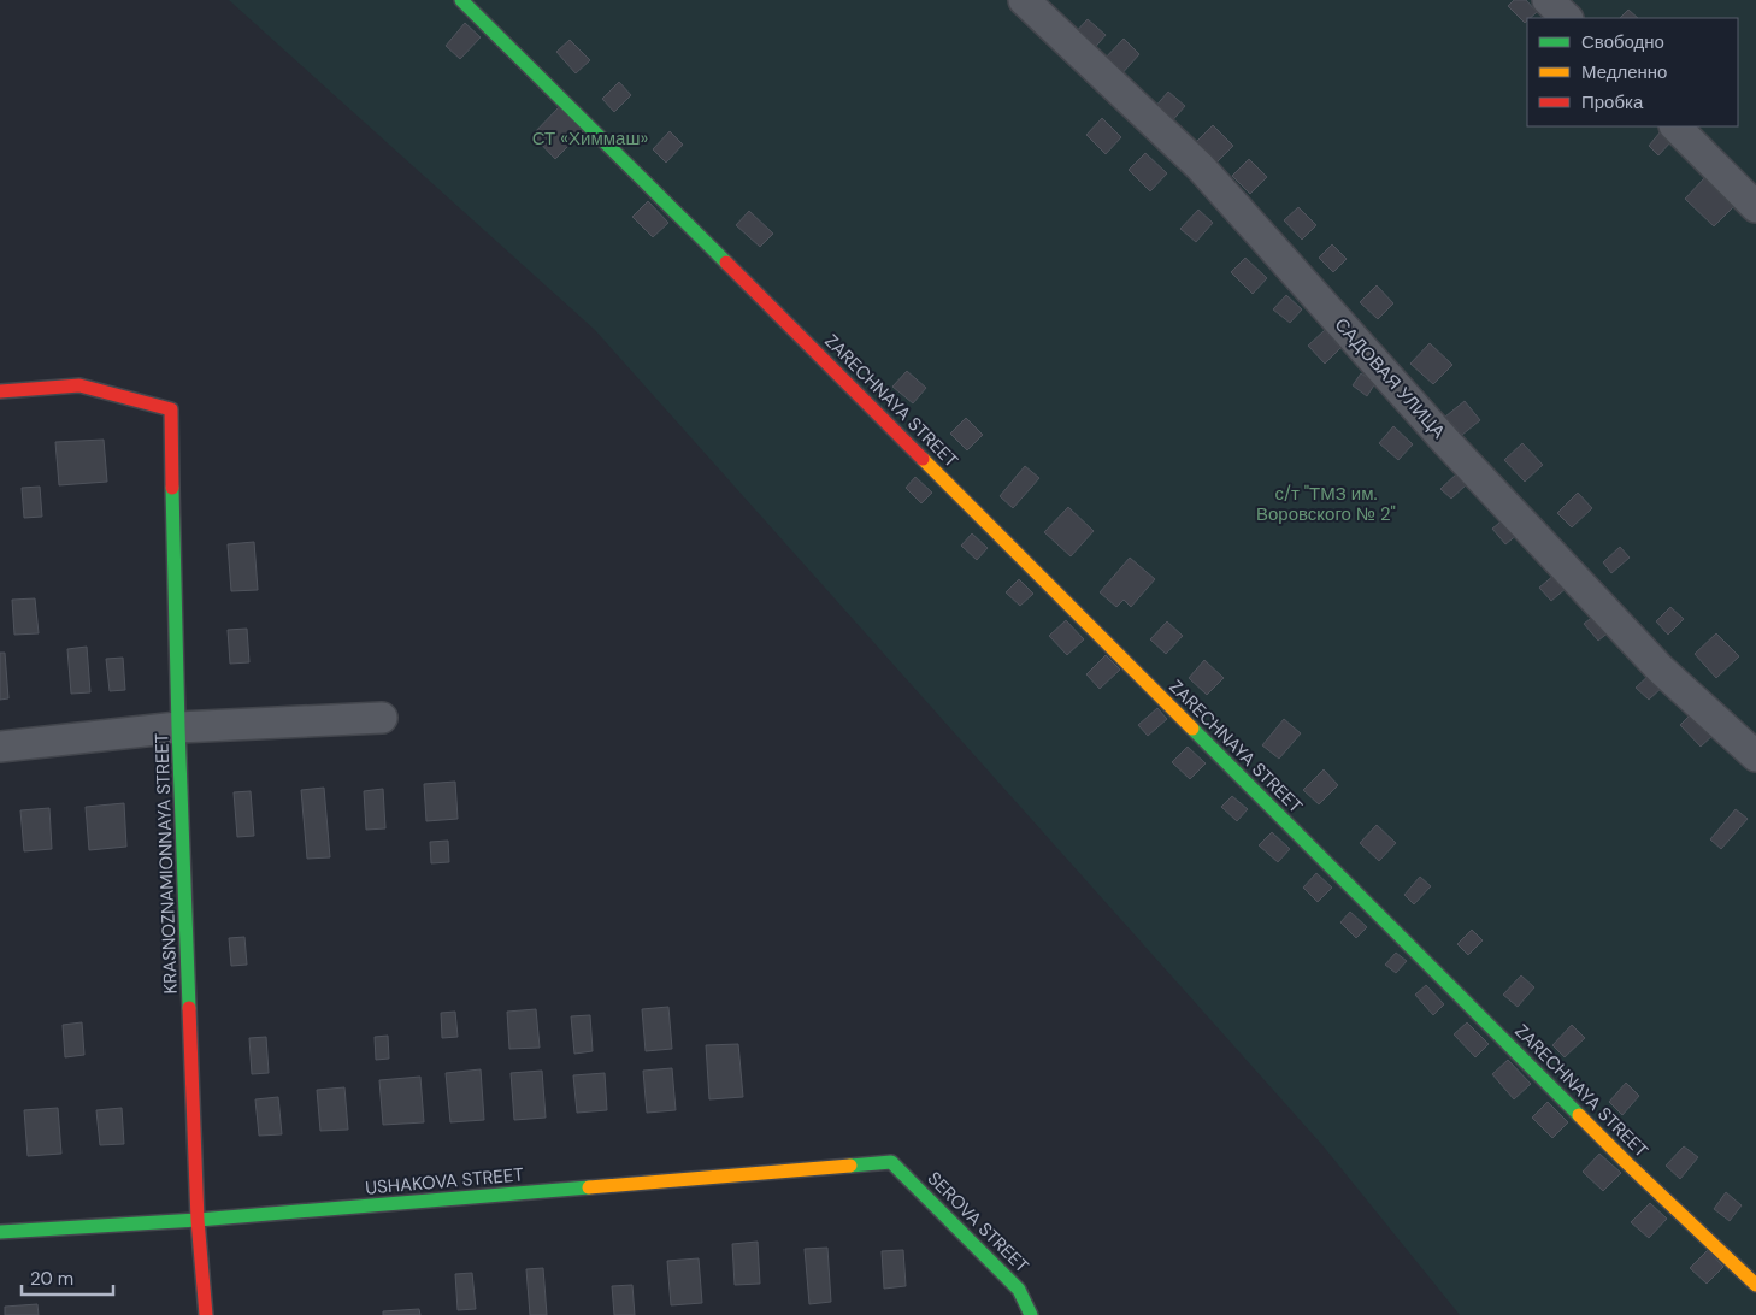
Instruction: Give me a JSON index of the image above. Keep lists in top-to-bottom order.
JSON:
{
  "streets": {
    "street": [
      "САДОВАЯ УЛИЦА",
      "ZARECHNAYA STREET",
      "KRASNOZNAMIONNAYA STREET",
      "USHAKOVA STREET",
      "SEROVA STREET"
    ]
  },
  "crossings": [
    ["KRASNOZNAMIONNAYA STREET", "USHAKOVA STREET"],
    ["USHAKOVA STREET", "SEROVA STREET"]
  ],
  "parks": ["СТ «Химмаш»", "с/т \"ТМЗ им. Воровского № 2\""],
  "legend": ["Свободно", "Медленно", "Пробка"],
  "scale_bar": "20 m"
}
